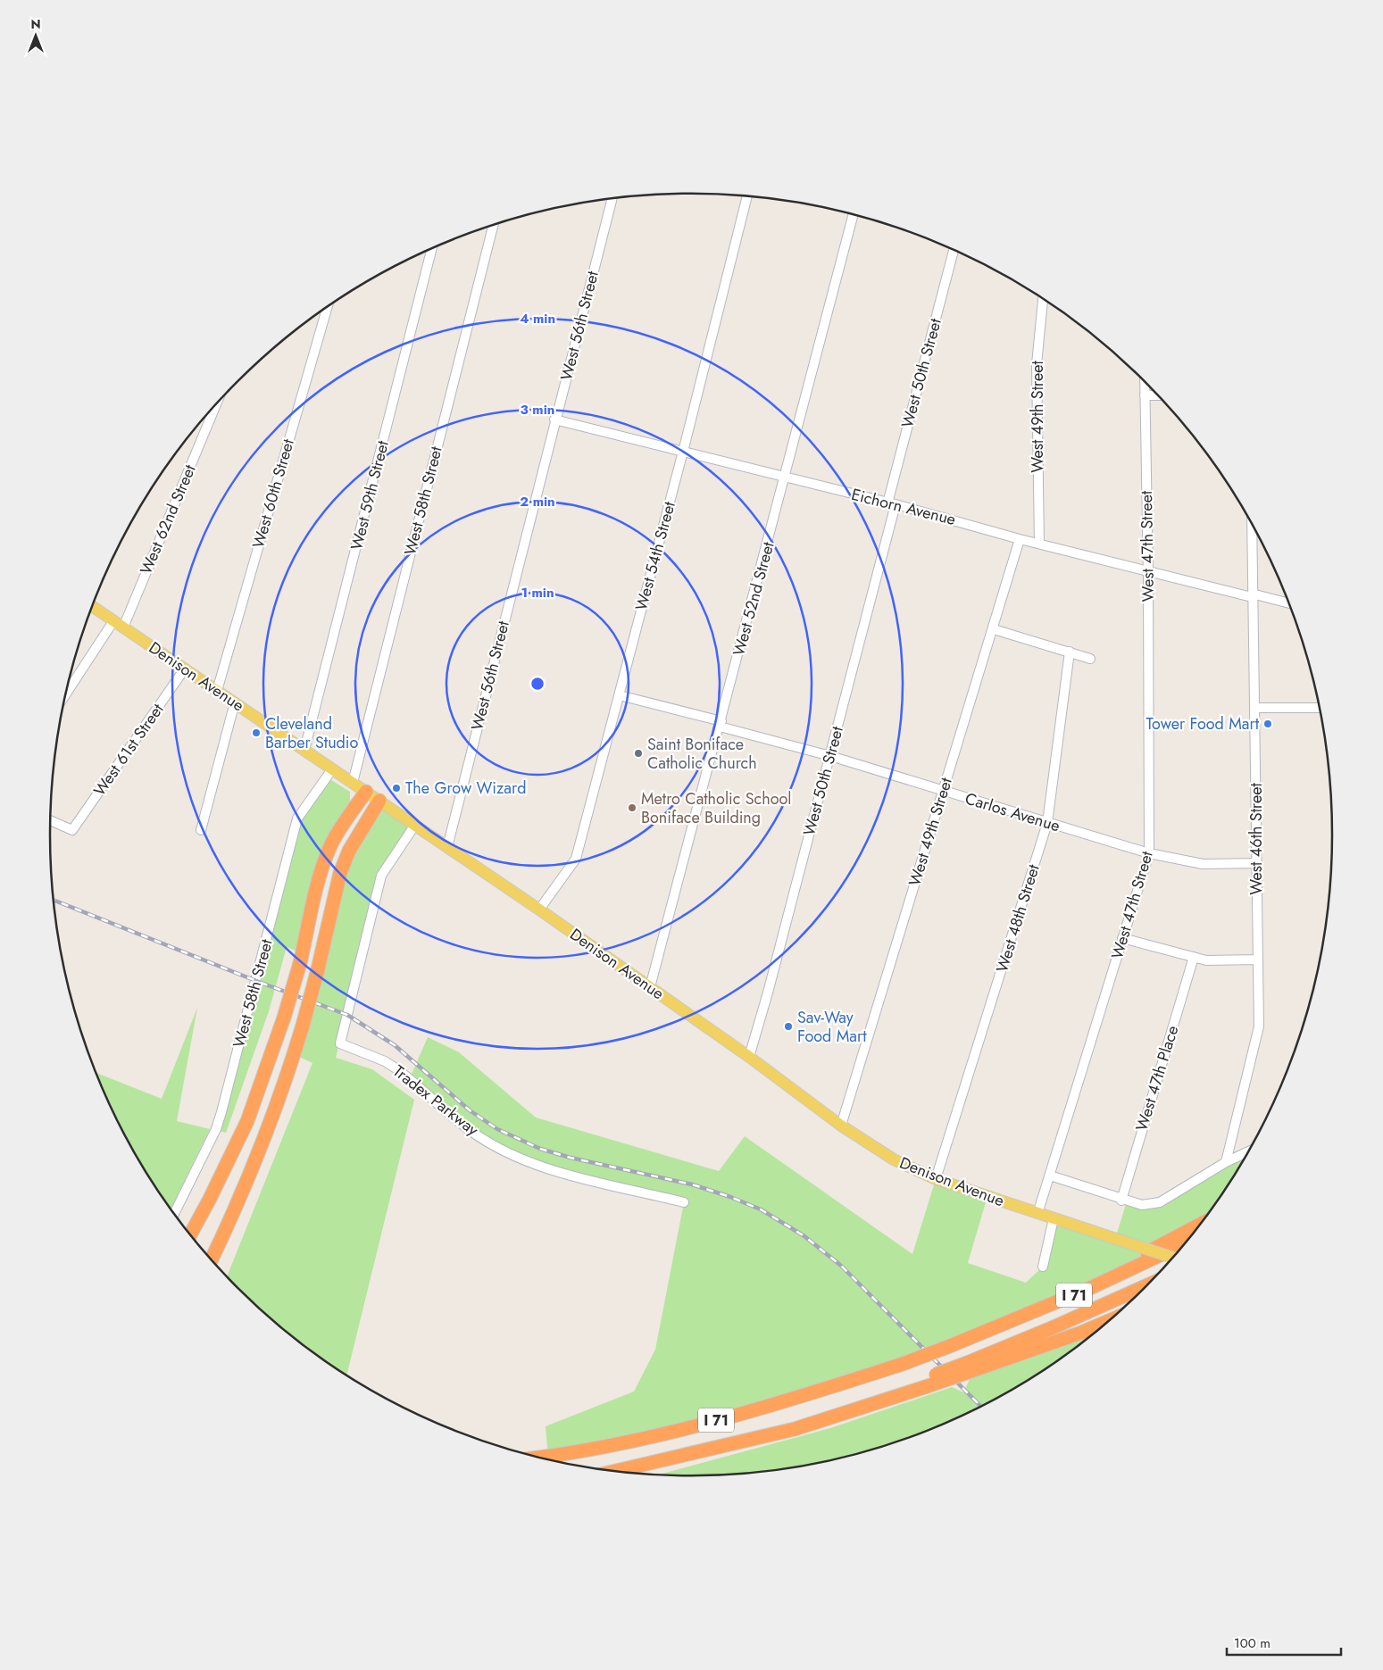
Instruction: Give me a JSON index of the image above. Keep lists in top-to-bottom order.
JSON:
{
  "streets": {
    "highway": ["I 71"],
    "main road": ["Denison Avenue"],
    "street": [
      "West 56th Street",
      "West 50th Street",
      "West 49th Street",
      "West 60th Street",
      "West 59th Street",
      "West 58th Street",
      "Eichorn Avenue",
      "West 62nd Street",
      "West 47th Street",
      "West 54th Street",
      "West 52nd Street",
      "West 61st Street",
      "Carlos Avenue",
      "West 46th Street",
      "West 48th Street",
      "West 47th Place",
      "Tradex Parkway"
    ]
  },
  "crossings": [
    ["West 56th Street", "Eichorn Avenue"],
    ["West 56th Street", "Denison Avenue"],
    ["West 50th Street", "Eichorn Avenue"],
    ["West 50th Street", "Denison Avenue"],
    ["West 50th Street", "Carlos Avenue"],
    ["West 49th Street", "Eichorn Avenue"],
    ["West 49th Street", "Denison Avenue"],
    ["West 49th Street", "Carlos Avenue"],
    ["West 60th Street", "Denison Avenue"],
    ["West 59th Street", "Denison Avenue"],
    ["West 58th Street", "Denison Avenue"],
    ["Eichorn Avenue", "West 47th Street"],
    ["Eichorn Avenue", "West 54th Street"],
    ["Eichorn Avenue", "West 52nd Street"],
    ["Eichorn Avenue", "West 46th Street"],
    ["West 62nd Street", "Denison Avenue"],
    ["West 47th Street", "Denison Avenue"],
    ["West 47th Street", "Carlos Avenue"],
    ["West 54th Street", "Denison Avenue"],
    ["West 54th Street", "Carlos Avenue"],
    ["West 52nd Street", "Denison Avenue"],
    ["West 52nd Street", "Carlos Avenue"],
    ["Denison Avenue", "West 61st Street"],
    ["Denison Avenue", "West 48th Street"],
    ["Denison Avenue", "Tradex Parkway"],
    ["Carlos Avenue", "West 46th Street"],
    ["Carlos Avenue", "West 48th Street"]
  ],
  "places": [
    "Tower Food Mart",
    "Cleveland Barber Studio",
    "Saint Boniface Catholic Church",
    "The Grow Wizard",
    "Metro Catholic School Boniface Building",
    "Sav-Way Food Mart"
  ],
  "scale_bar": "100 m",
  "north": "top",
  "rings": [
    "4 min",
    "3 min",
    "2 min",
    "1 min"
  ]
}
